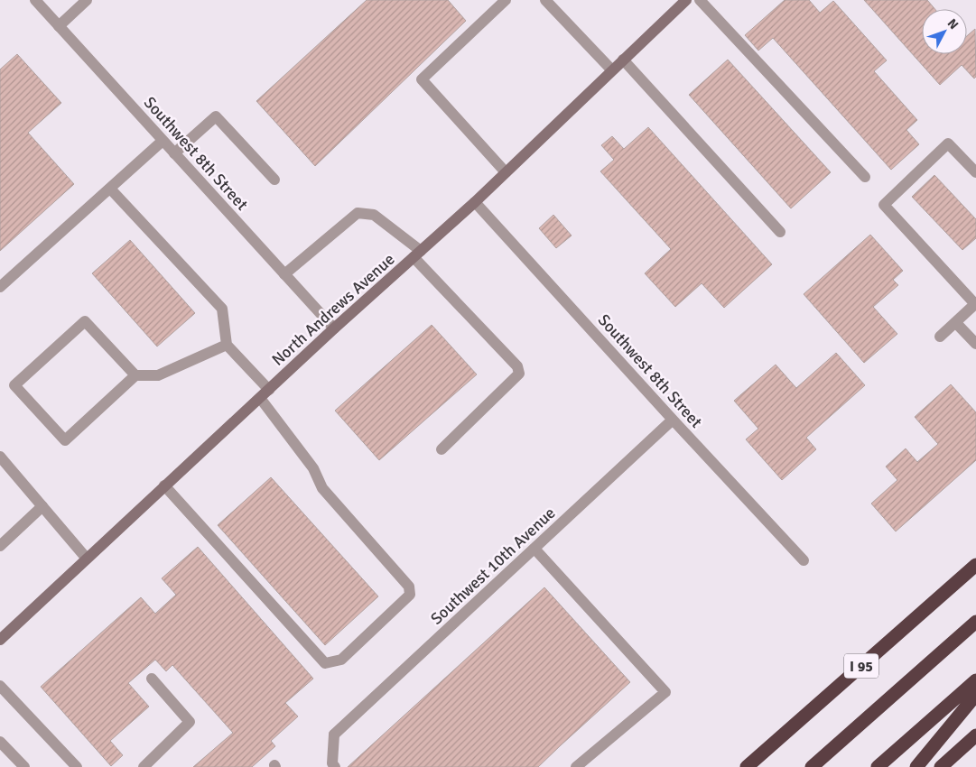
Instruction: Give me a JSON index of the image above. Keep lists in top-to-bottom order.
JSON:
{
  "streets": {
    "highway": ["I 95"],
    "main road": ["North Andrews Avenue"],
    "street": ["Southwest 8th Street", "Southwest 10th Avenue"]
  },
  "crossings": [
    ["Southwest 8th Street", "North Andrews Avenue"],
    ["Southwest 8th Street", "Southwest 10th Avenue"]
  ],
  "north": "top right"
}
